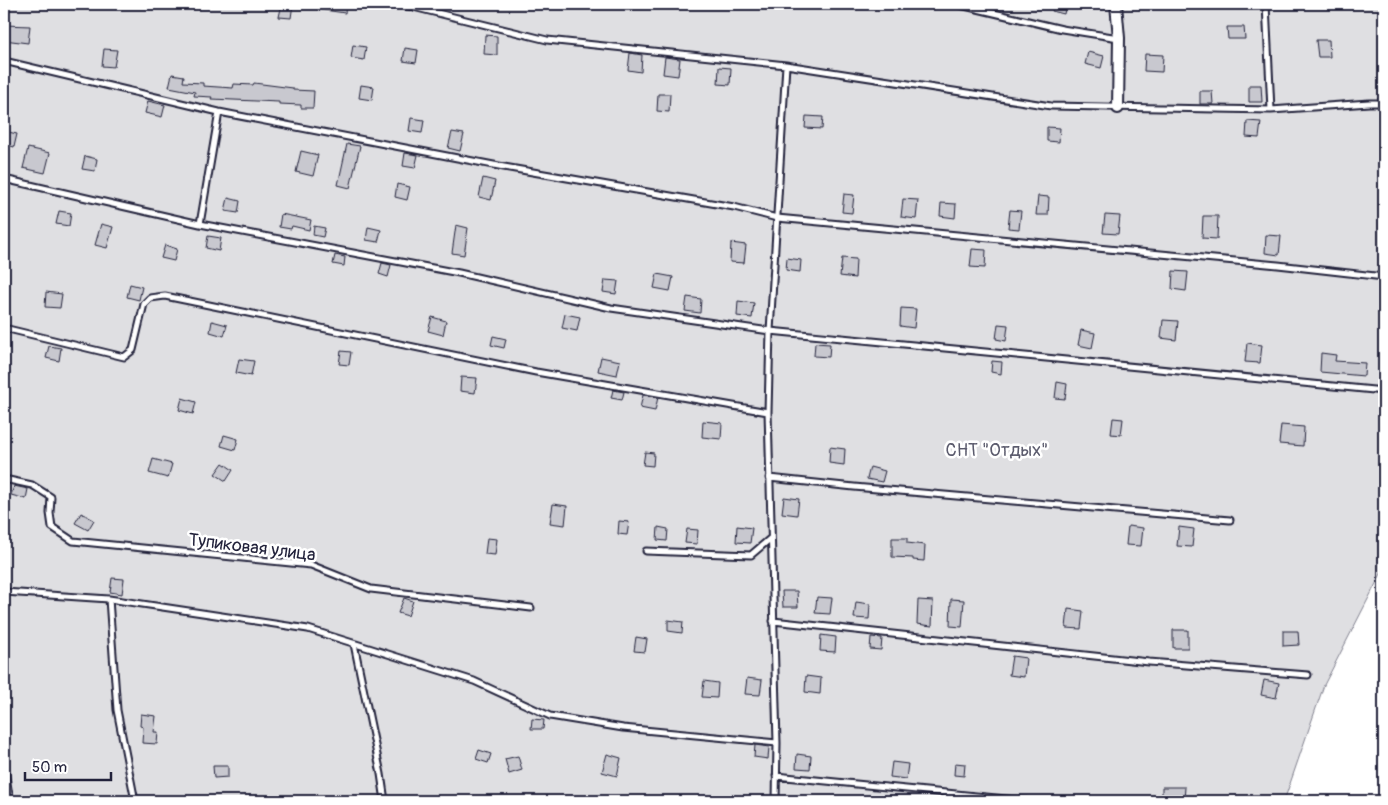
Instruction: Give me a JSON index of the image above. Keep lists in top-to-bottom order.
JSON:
{
  "streets": {
    "lane": ["Тупиковая улица"]
  },
  "parks": ["СНТ \"Отдых\""],
  "scale_bar": "50 m"
}
